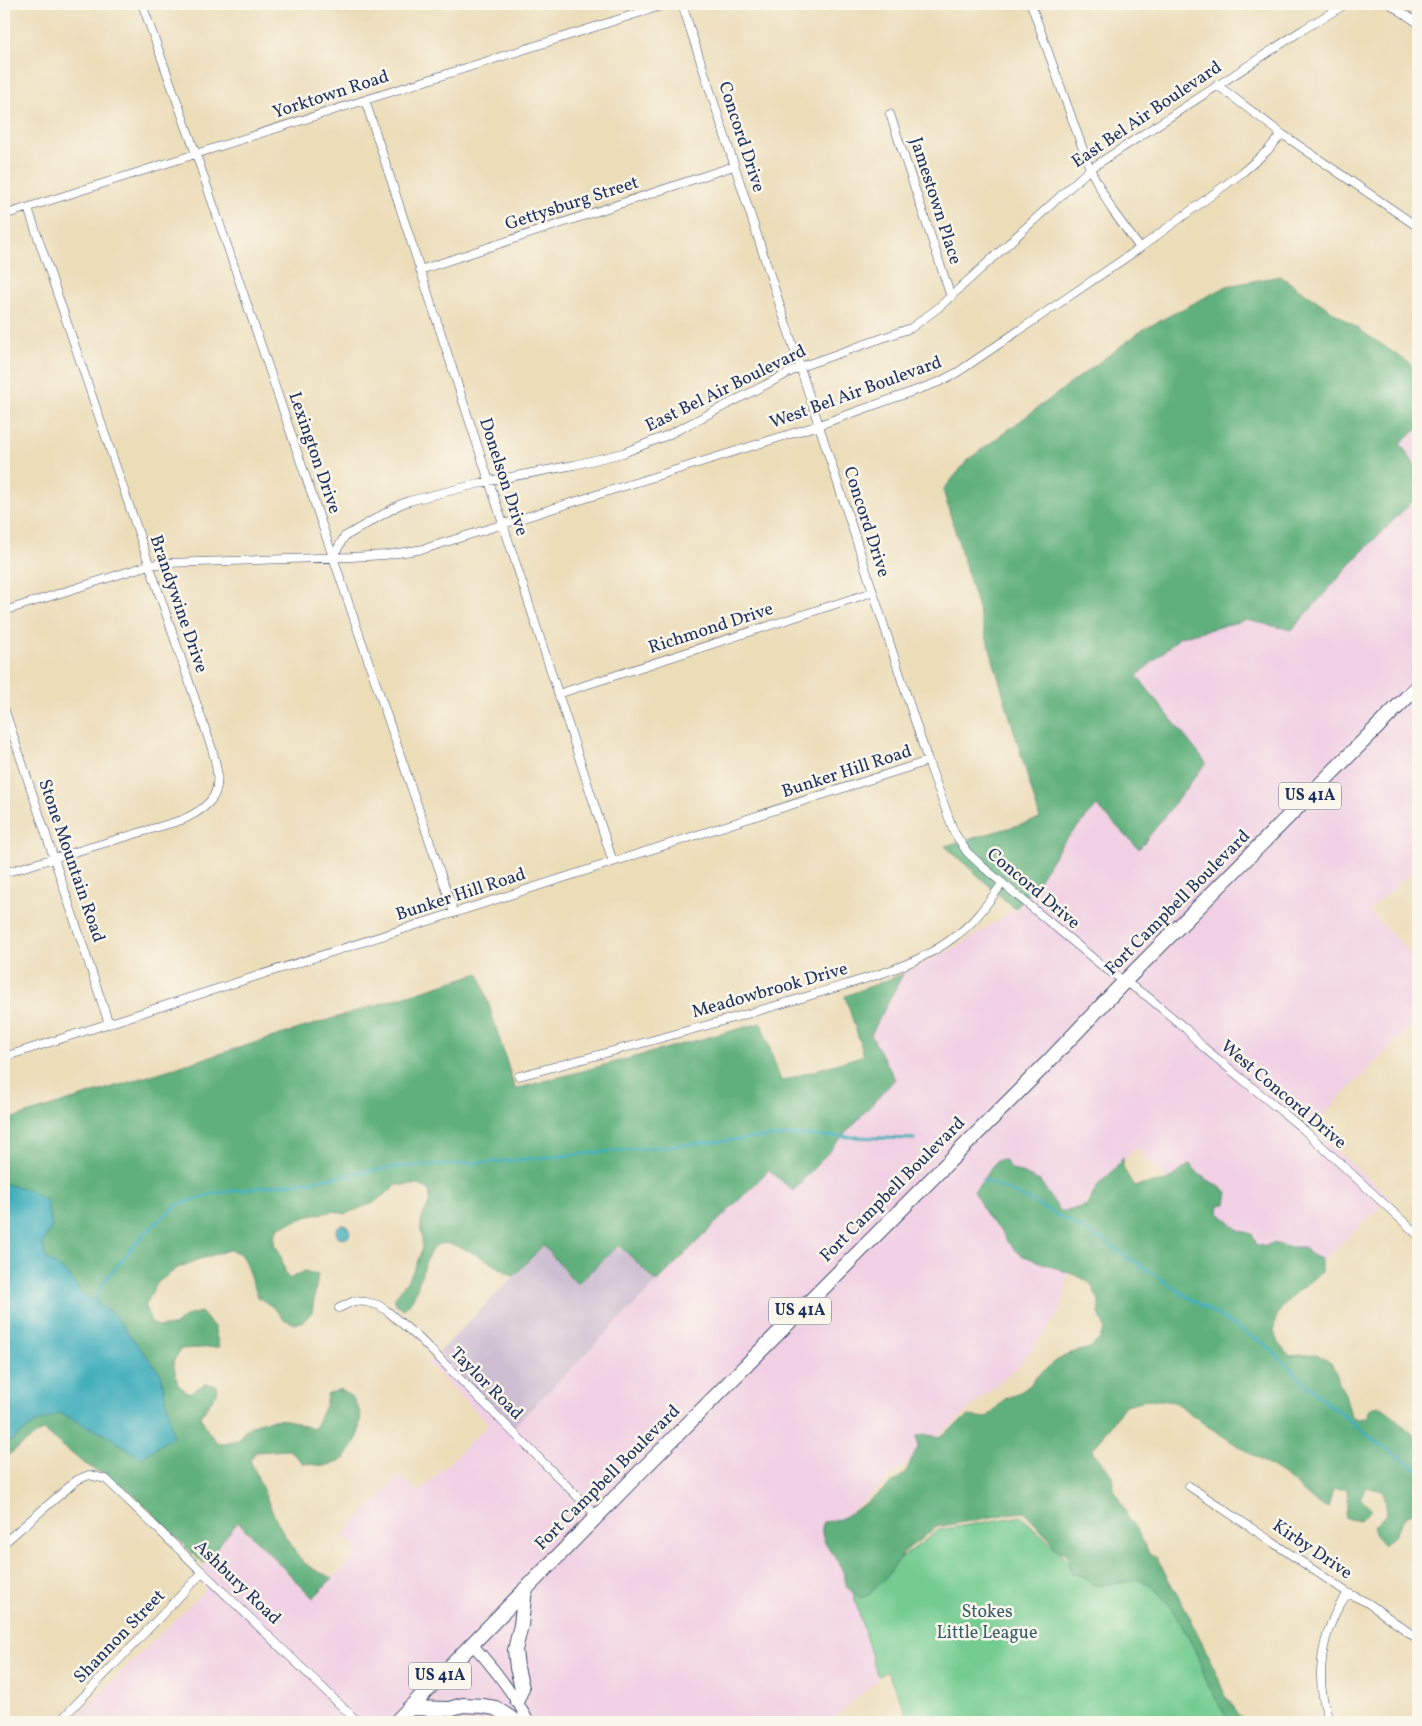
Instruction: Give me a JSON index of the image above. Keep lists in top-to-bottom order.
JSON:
{
  "streets": {
    "highway": ["US 41A", "Fort Campbell Boulevard"],
    "street": [
      "Yorktown Road",
      "East Bel Air Boulevard",
      "Concord Drive",
      "Jamestown Place",
      "Gettysburg Street",
      "West Bel Air Boulevard",
      "Lexington Drive",
      "Donelson Drive",
      "Brandywine Drive",
      "Richmond Drive",
      "Bunker Hill Road",
      "Stone Mountain Road",
      "Meadowbrook Drive",
      "West Concord Drive",
      "Taylor Road",
      "Kirby Drive",
      "Ashbury Road",
      "Shannon Street"
    ]
  },
  "crossings": [
    ["Yorktown Road", "Lexington Drive"],
    ["Yorktown Road", "Donelson Drive"],
    ["Yorktown Road", "Brandywine Drive"],
    ["East Bel Air Boulevard", "Concord Drive"],
    ["East Bel Air Boulevard", "Jamestown Place"],
    ["East Bel Air Boulevard", "West Bel Air Boulevard"],
    ["East Bel Air Boulevard", "Lexington Drive"],
    ["East Bel Air Boulevard", "Donelson Drive"],
    ["Concord Drive", "Gettysburg Street"],
    ["Concord Drive", "West Bel Air Boulevard"],
    ["Concord Drive", "Richmond Drive"],
    ["Concord Drive", "Bunker Hill Road"],
    ["Concord Drive", "Fort Campbell Boulevard"],
    ["Concord Drive", "Meadowbrook Drive"],
    ["Concord Drive", "West Concord Drive"],
    ["Gettysburg Street", "Donelson Drive"],
    ["West Bel Air Boulevard", "Lexington Drive"],
    ["West Bel Air Boulevard", "Donelson Drive"],
    ["West Bel Air Boulevard", "Brandywine Drive"],
    ["Lexington Drive", "Bunker Hill Road"],
    ["Donelson Drive", "Richmond Drive"],
    ["Donelson Drive", "Bunker Hill Road"],
    ["Brandywine Drive", "Stone Mountain Road"],
    ["Bunker Hill Road", "Stone Mountain Road"],
    ["Fort Campbell Boulevard", "West Concord Drive"],
    ["Fort Campbell Boulevard", "Taylor Road"],
    ["Ashbury Road", "Shannon Street"]
  ],
  "parks": ["Stokes Little League"]
}
